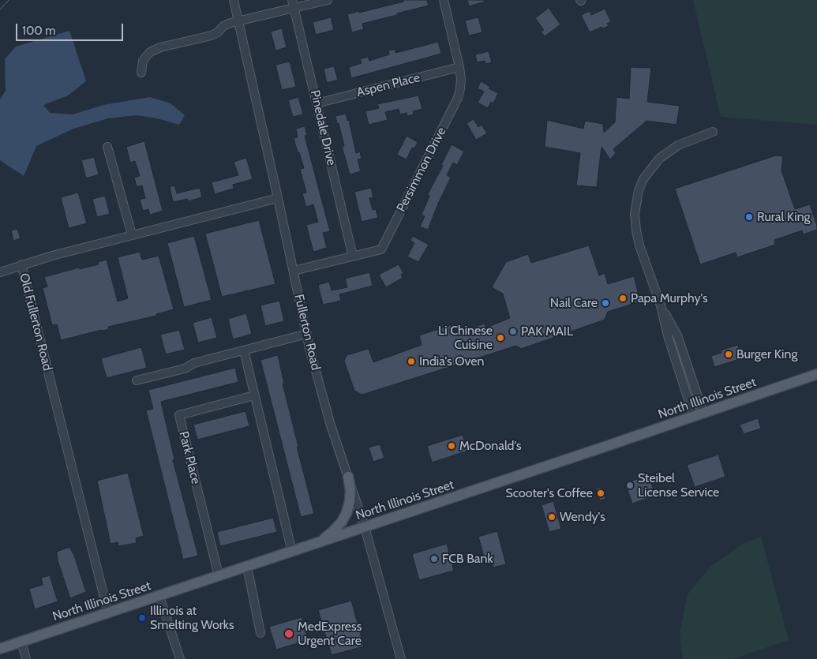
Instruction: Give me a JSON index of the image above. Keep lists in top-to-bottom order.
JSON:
{
  "streets": {
    "main road": ["North Illinois Street"],
    "street": [
      "Aspen Place",
      "Pinedale Drive",
      "Persimmon Drive",
      "Old Fullerton Road",
      "Fullerton Road",
      "Park Place"
    ]
  },
  "crossings": [
    ["Aspen Place", "Pinedale Drive"],
    ["Aspen Place", "Persimmon Drive"],
    ["Pinedale Drive", "Persimmon Drive"],
    ["Persimmon Drive", "Fullerton Road"],
    ["Old Fullerton Road", "Fullerton Road"],
    ["Old Fullerton Road", "North Illinois Street"],
    ["Fullerton Road", "North Illinois Street"],
    ["North Illinois Street", "Park Place"]
  ],
  "places": [
    "Rural King",
    "Papa Murphy's",
    "Nail Care",
    "PAK MAIL",
    "Li Chinese Cuisine",
    "Burger King",
    "India's Oven",
    "McDonald's",
    "Steibel License Service",
    "Scooter's Coffee",
    "Wendy's",
    "FCB Bank",
    "Illinois at Smelting Works",
    "MedExpress Urgent Care"
  ],
  "scale_bar": "100 m"
}
